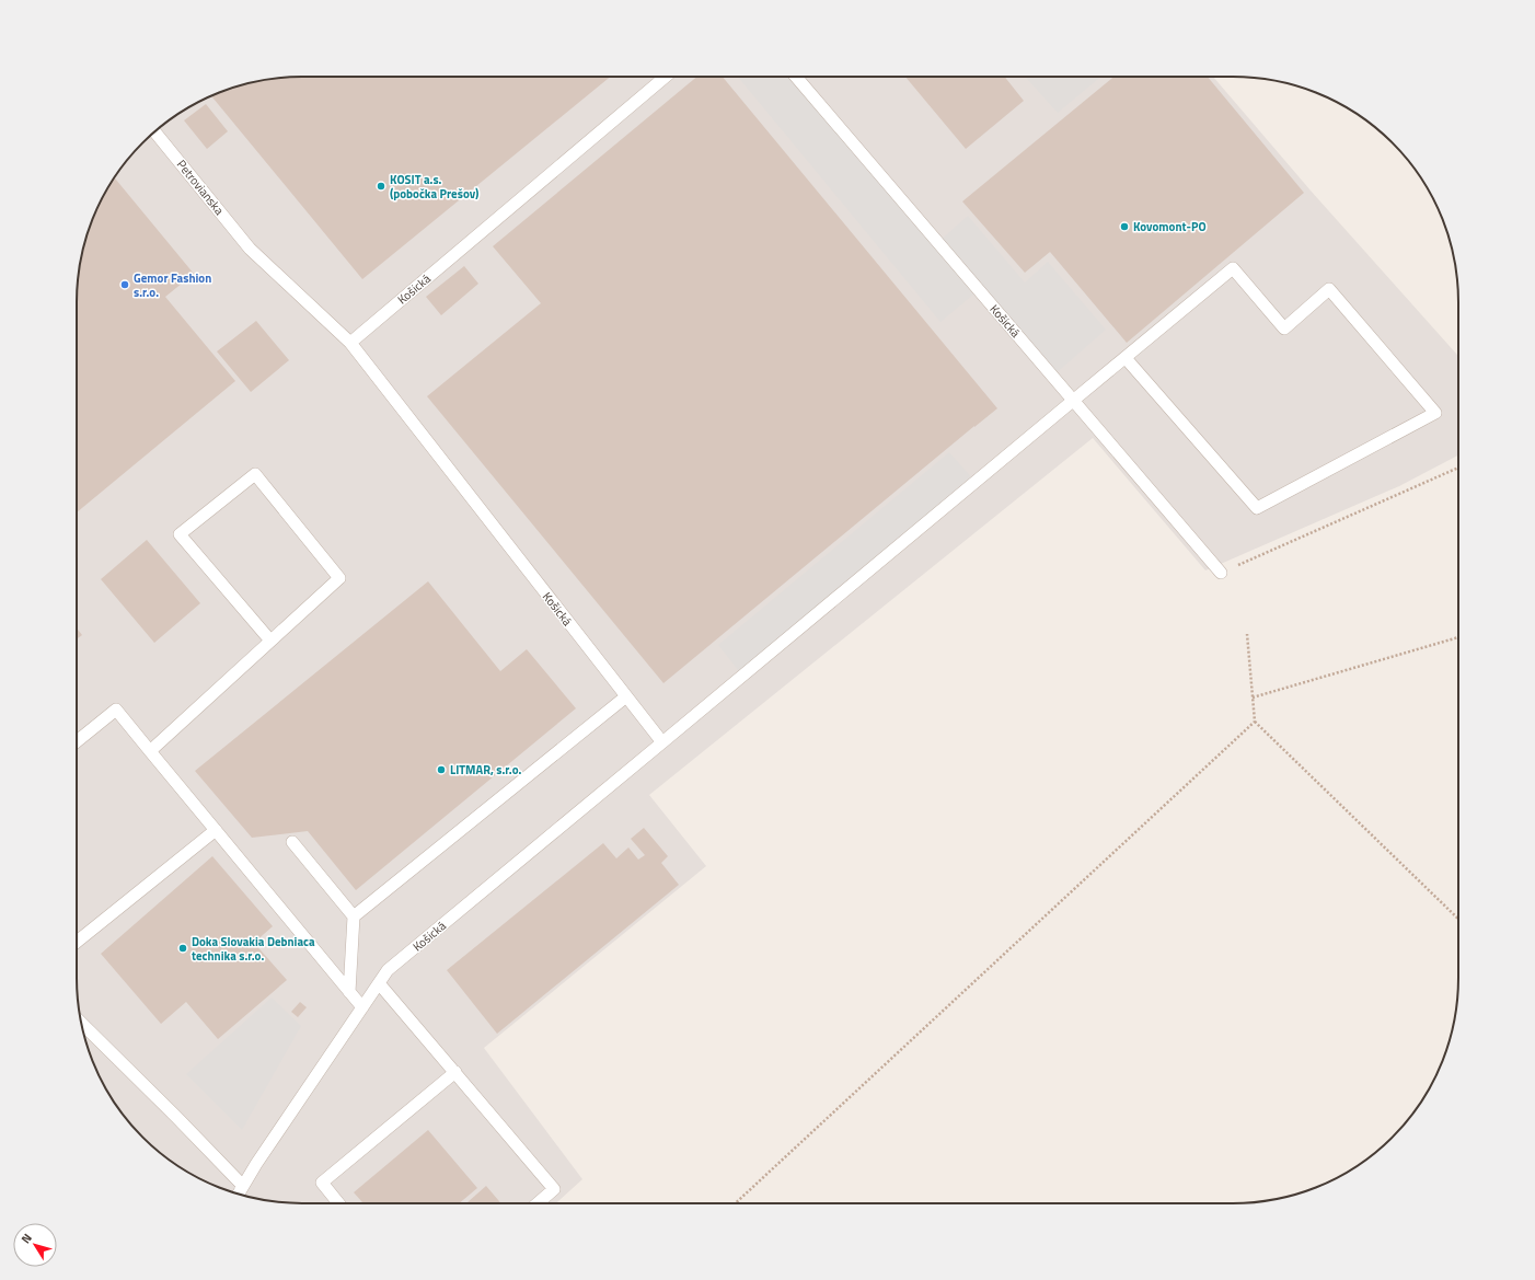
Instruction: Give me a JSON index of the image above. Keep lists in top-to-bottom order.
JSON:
{
  "streets": {
    "lane": ["Petrovianska", "Košická"]
  },
  "crossings": [
    ["Petrovianska", "Košická"]
  ],
  "places": [
    "KOSIT a.s. (pobočka Prešov)",
    "Kovomont-PO",
    "Gemor Fashion s.r.o.",
    "LITMAR, s.r.o.",
    "Doka Slovakia Debniaca technika s.r.o."
  ],
  "north": "top left"
}
